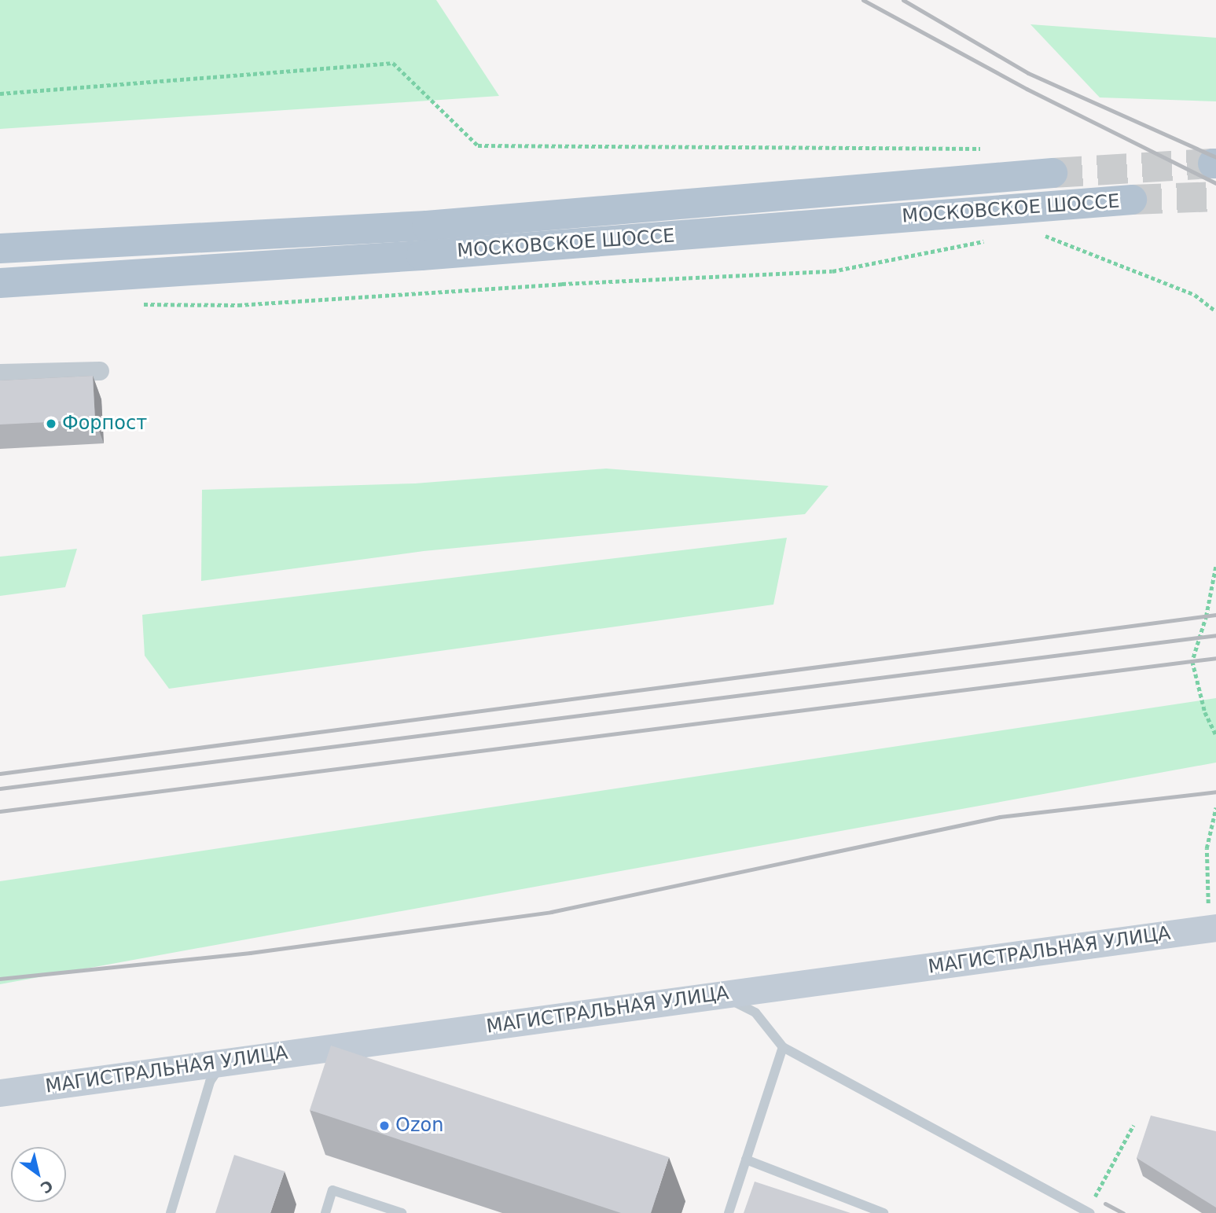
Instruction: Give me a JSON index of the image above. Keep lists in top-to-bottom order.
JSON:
{
  "streets": {
    "main road": ["МОСКОВСКОЕ ШОССЕ"],
    "street": ["МАГИСТРАЛЬНАЯ УЛИЦА"]
  },
  "places": ["Форпост", "Ozon"],
  "north": "bottom right"
}
